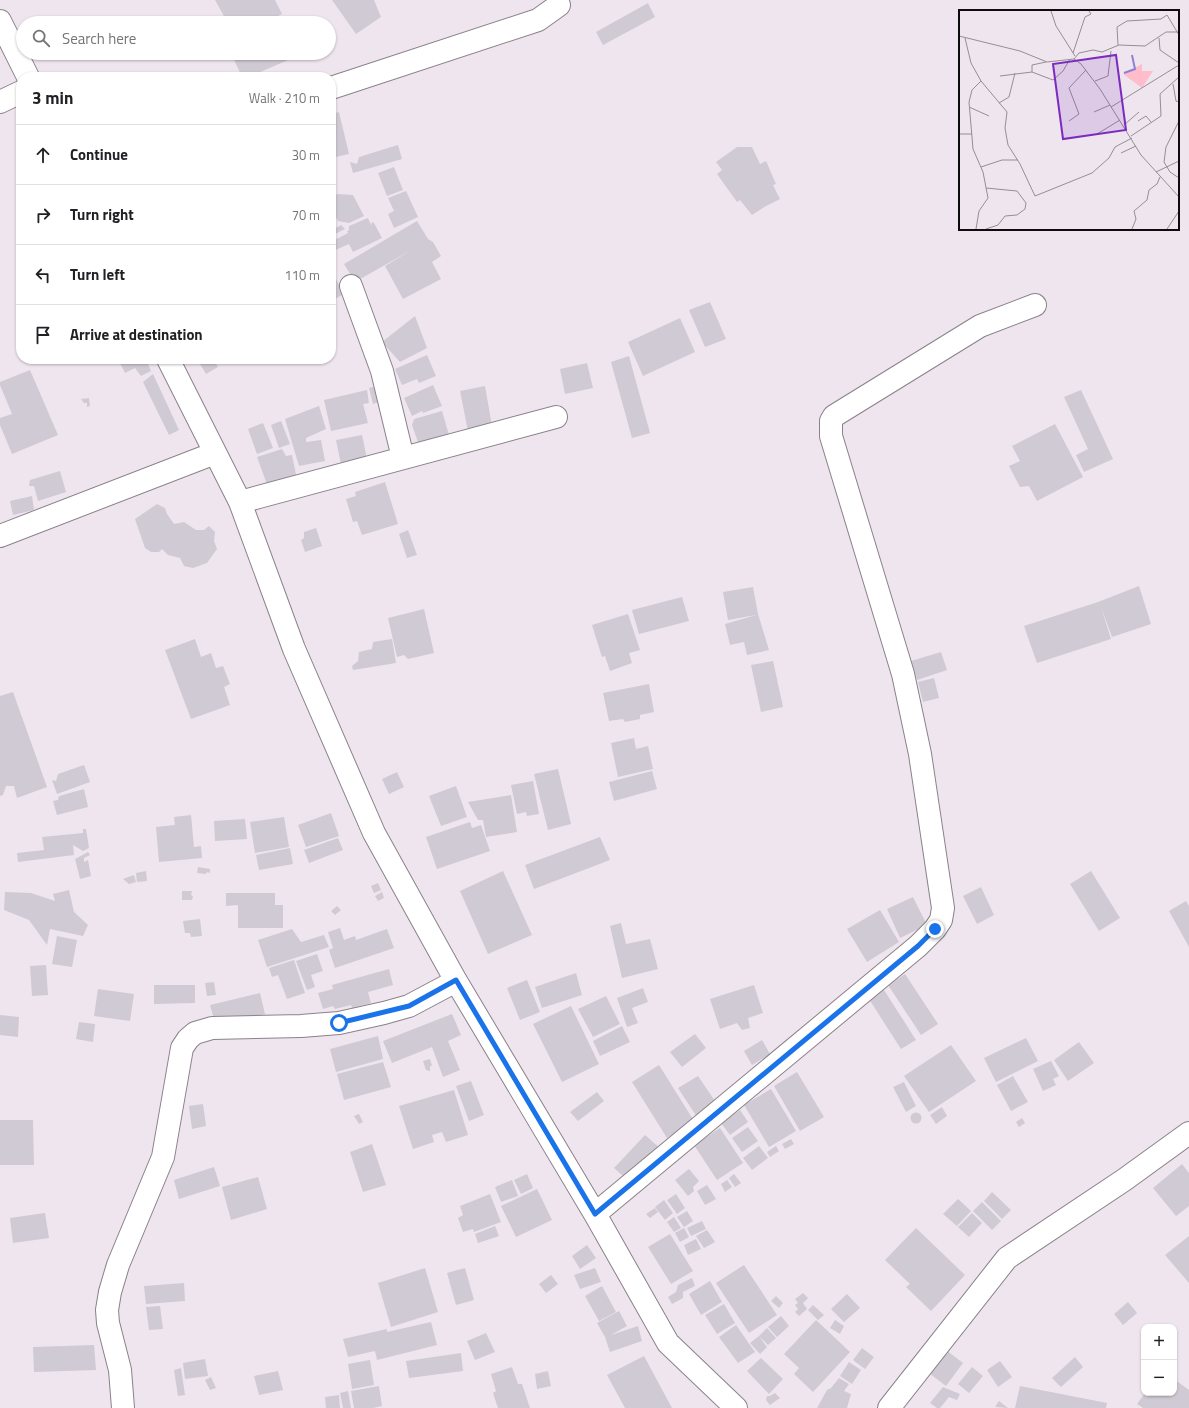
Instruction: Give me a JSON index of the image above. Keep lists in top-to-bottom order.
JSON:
{
  "page": {
    "search": "Search here",
    "heading": ["3 min", "Walk · 210 m"],
    "list": [
      ["Continue", "30 m"],
      ["Turn right", "70 m"],
      ["Turn left", "110 m"],
      "Arrive at destination"
    ],
    "map_buttons": ["+", "−"]
  }
}
